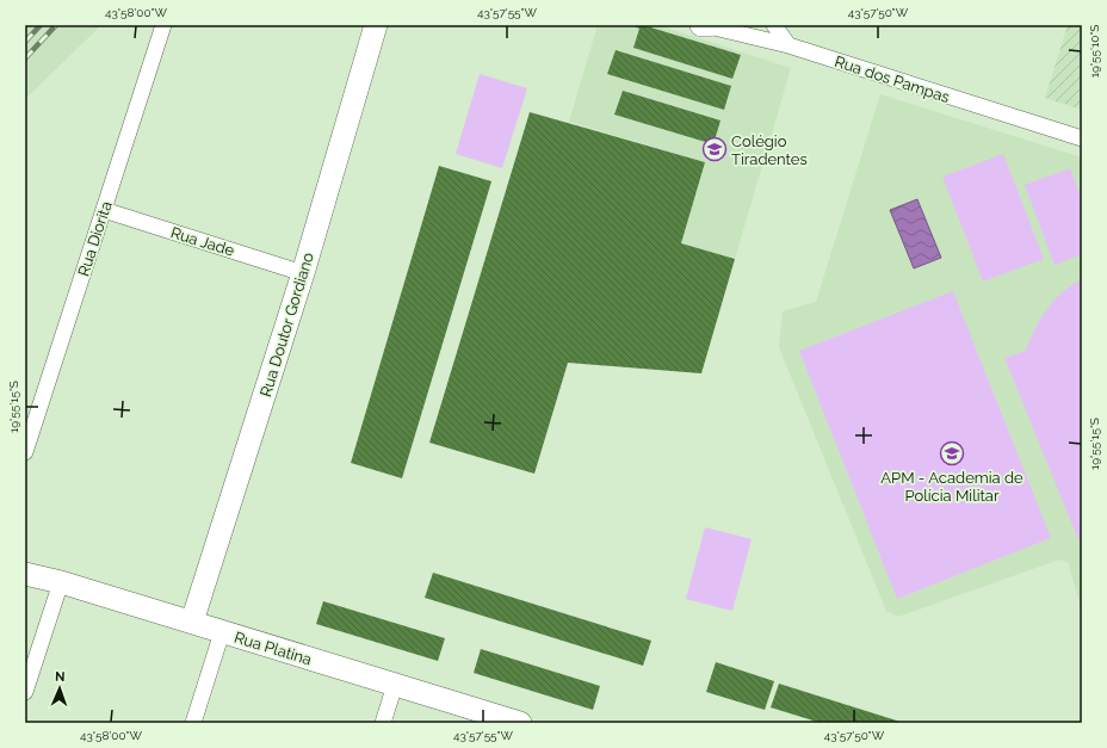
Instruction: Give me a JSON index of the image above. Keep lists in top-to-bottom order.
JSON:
{
  "streets": {
    "street": [
      "Rua dos Pampas",
      "Rua Diorita",
      "Rua Jade",
      "Rua Doutor Gordiano",
      "Rua Platina"
    ]
  },
  "crossings": [
    ["Rua Diorita", "Rua Jade"],
    ["Rua Jade", "Rua Doutor Gordiano"],
    ["Rua Doutor Gordiano", "Rua Platina"]
  ],
  "places": {
    "school or university": ["Colégio Tiradentes", "APM - Academia de Polícia Militar"]
  },
  "north": "top",
  "coordinates": [
    "43°58'00\"W",
    "43°57'55\"W",
    "43°57'50\"W",
    "19°55'10\"S",
    "19°55'15\"S"
  ]
}
